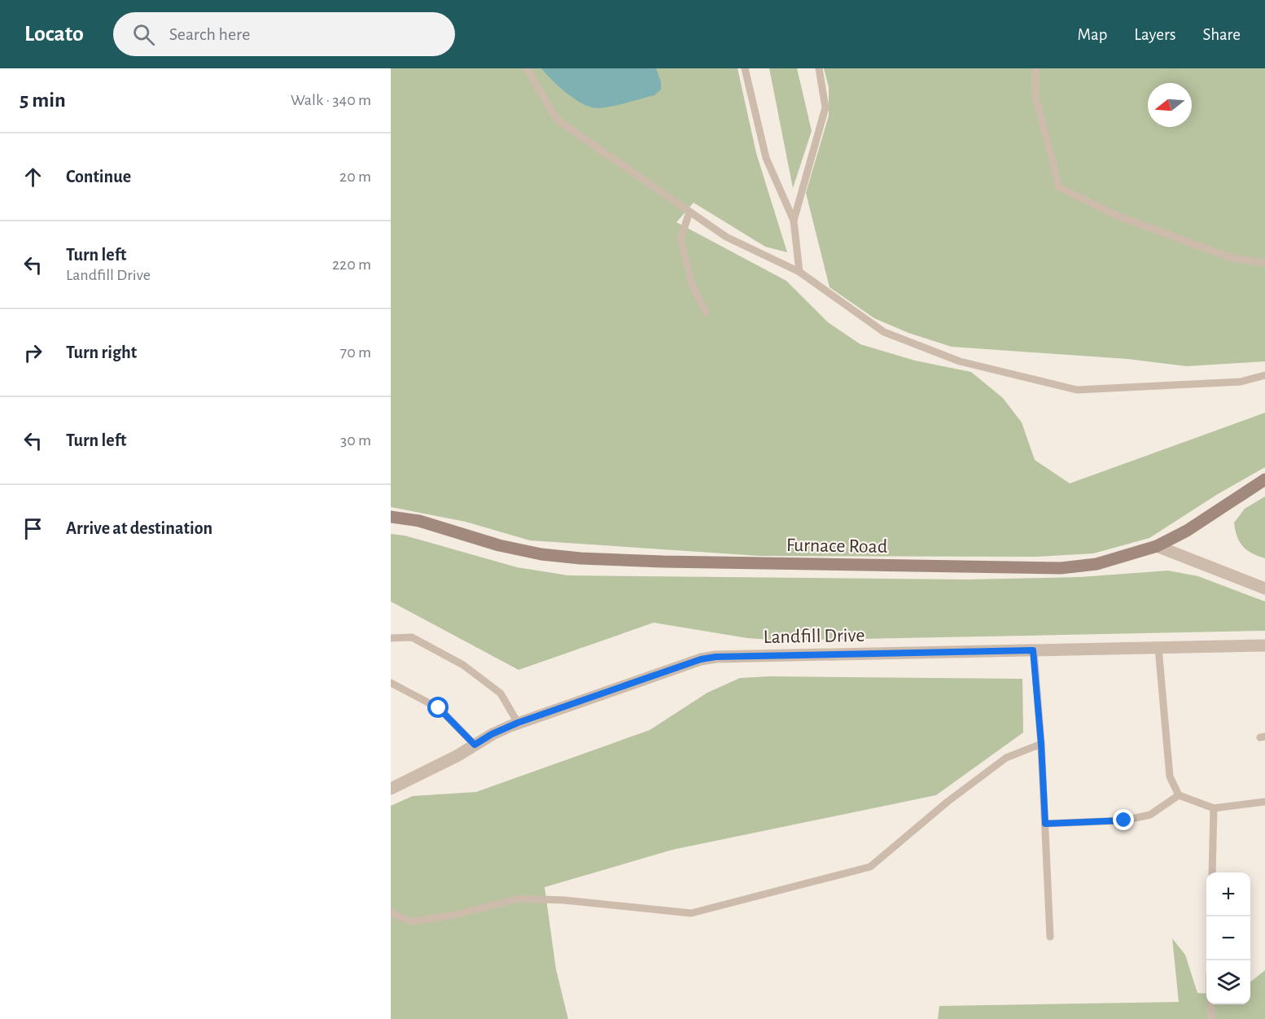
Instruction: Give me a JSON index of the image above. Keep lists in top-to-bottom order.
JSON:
{
  "streets": {
    "main road": ["Furnace Road"],
    "street": ["Landfill Drive"]
  },
  "north": "left",
  "page": {
    "header": "Locato",
    "search": "Search here",
    "nav": ["Map", "Layers", "Share"],
    "heading": ["5 min", "Walk · 340 m"],
    "list": [
      ["Continue", "20 m"],
      ["Turn left", "Landfill Drive", "220 m"],
      ["Turn right", "70 m"],
      ["Turn left", "30 m"],
      "Arrive at destination"
    ],
    "map_buttons": ["+", "−"]
  }
}
